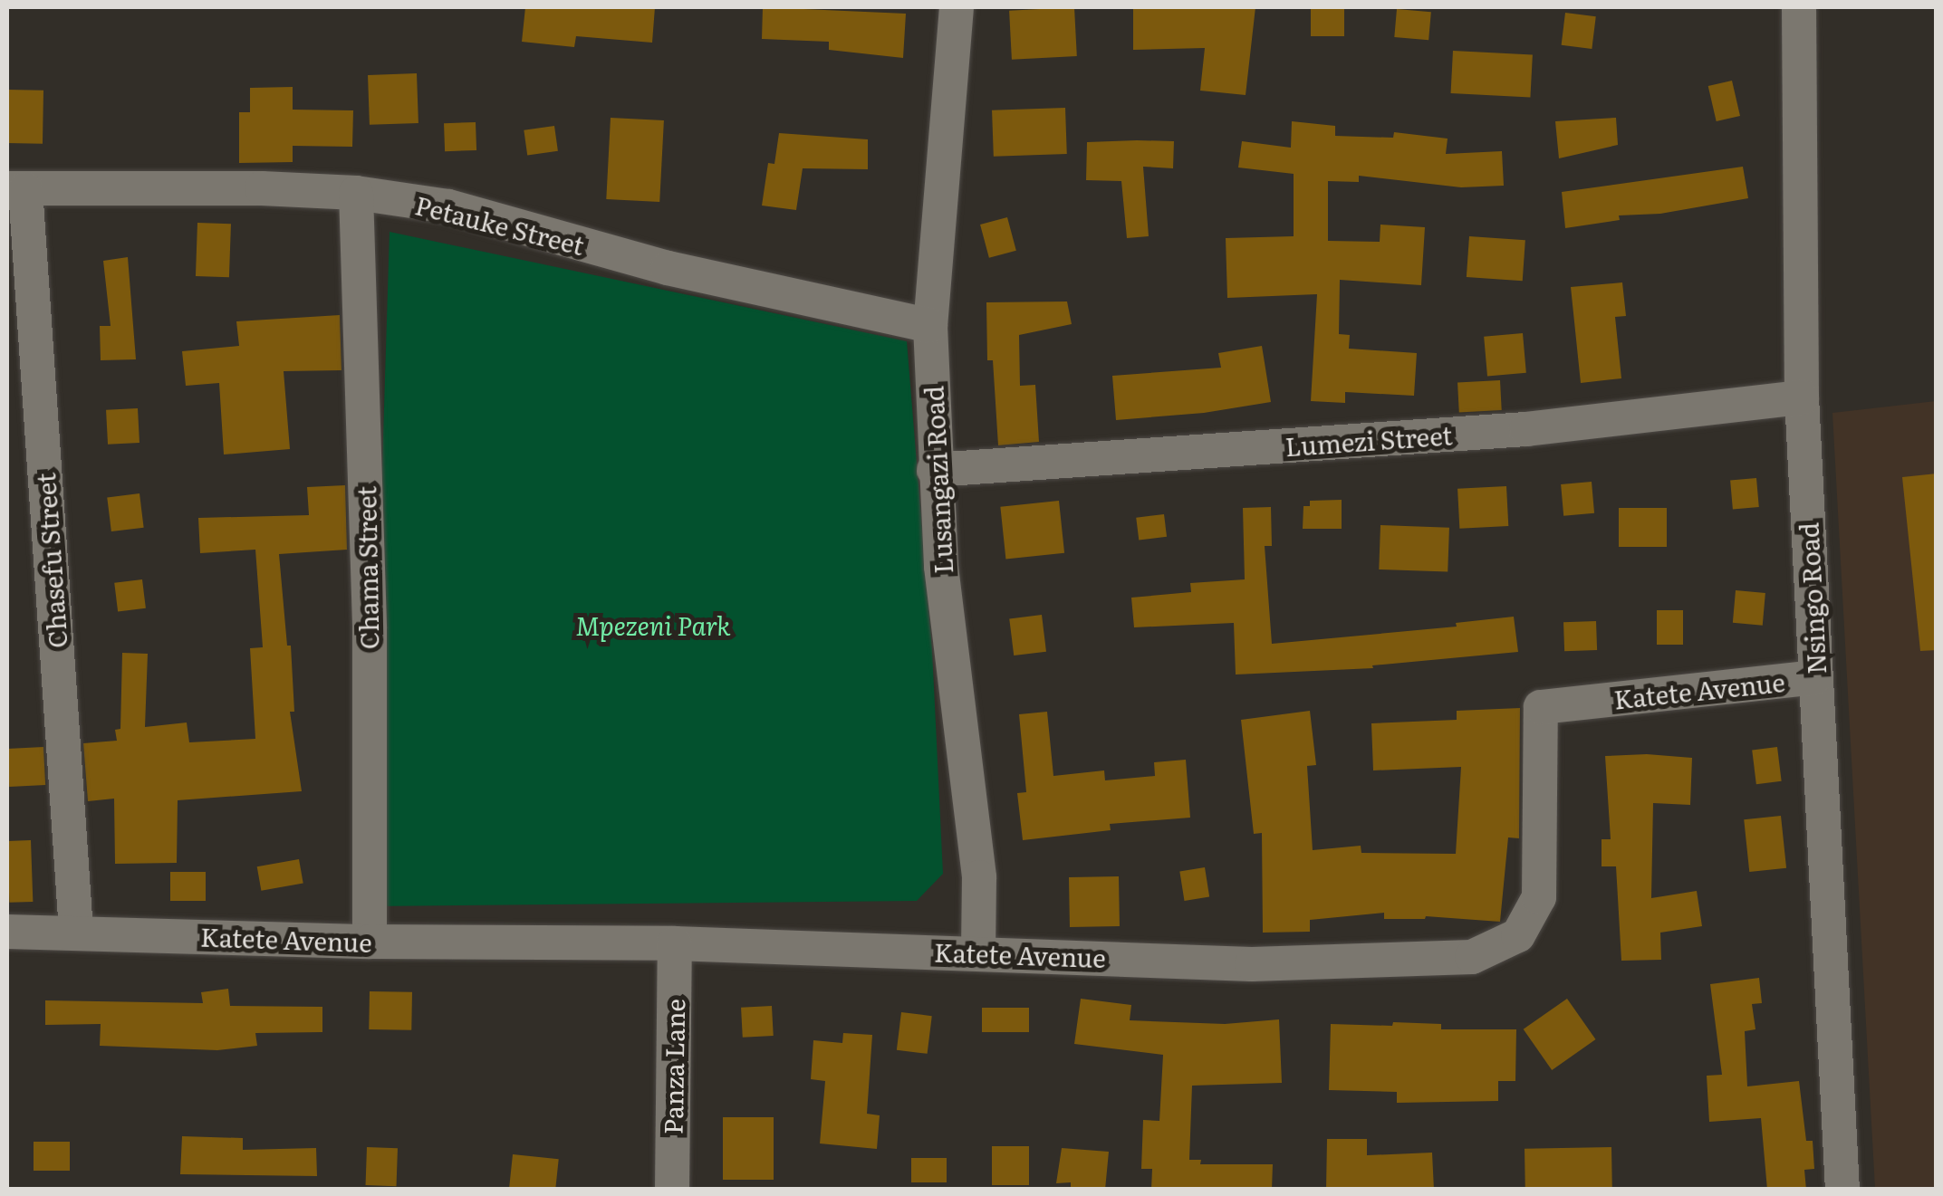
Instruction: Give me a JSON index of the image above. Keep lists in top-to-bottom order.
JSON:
{
  "streets": {
    "street": [
      "Petauke Street",
      "Lumezi Street",
      "Lusangazi Road",
      "Chasefu Street",
      "Chama Street",
      "Nsingo Road",
      "Katete Avenue",
      "Panza Lane"
    ]
  },
  "crossings": [
    ["Petauke Street", "Lusangazi Road"],
    ["Petauke Street", "Chasefu Street"],
    ["Petauke Street", "Chama Street"],
    ["Lumezi Street", "Lusangazi Road"],
    ["Lumezi Street", "Nsingo Road"],
    ["Lusangazi Road", "Katete Avenue"],
    ["Chasefu Street", "Katete Avenue"],
    ["Chama Street", "Katete Avenue"],
    ["Nsingo Road", "Katete Avenue"],
    ["Katete Avenue", "Panza Lane"]
  ],
  "parks": ["Mpezeni Park"]
}
